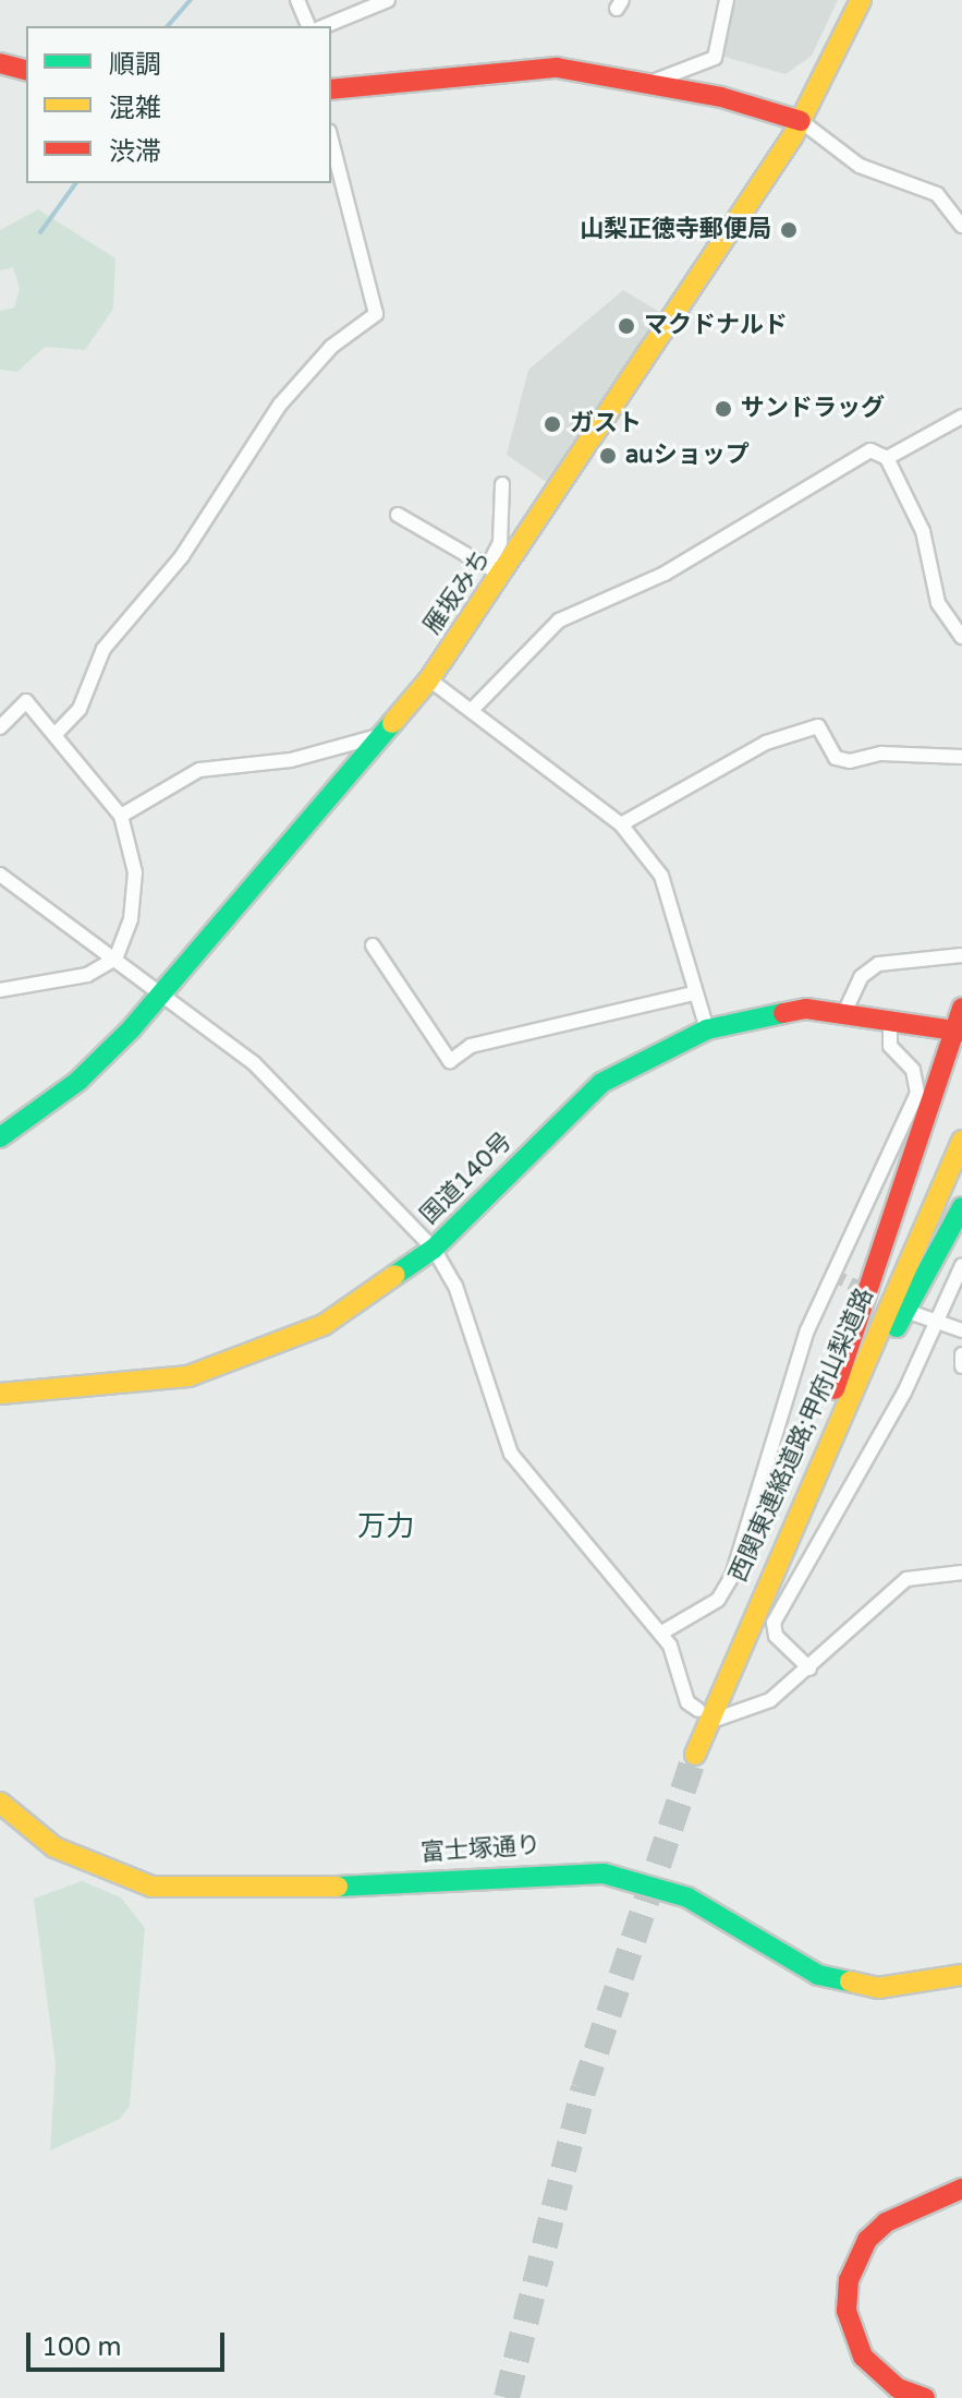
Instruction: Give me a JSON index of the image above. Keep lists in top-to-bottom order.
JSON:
{
  "streets": {
    "main road": [
      "雁坂みち",
      "国道140号",
      "西関東連絡道路;甲府山梨道路",
      "富士塚通り"
    ]
  },
  "districts": ["万力"],
  "places": [
    "山梨正徳寺郵便局",
    "マクドナルド",
    "サンドラッグ",
    "ガスト",
    "auショップ"
  ],
  "legend": ["順調", "混雑", "渋滞"],
  "scale_bar": "100 m"
}
